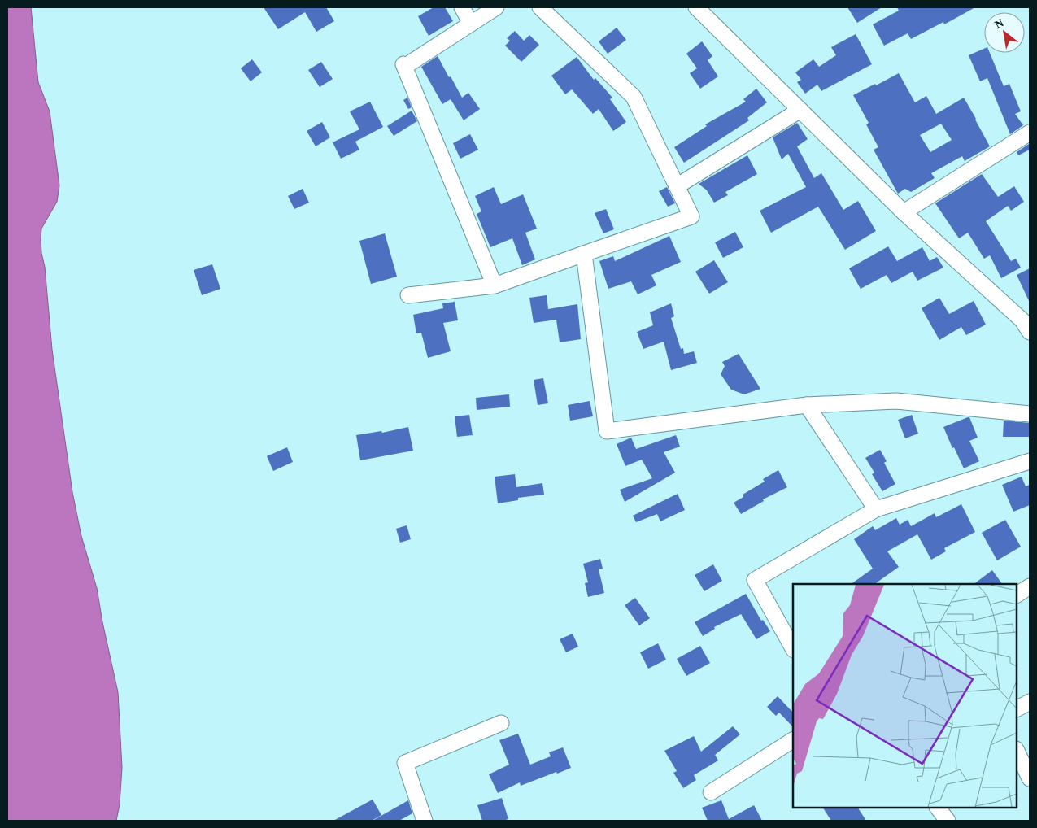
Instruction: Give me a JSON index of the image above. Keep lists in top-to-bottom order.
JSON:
{
  "north": "top left"
}
